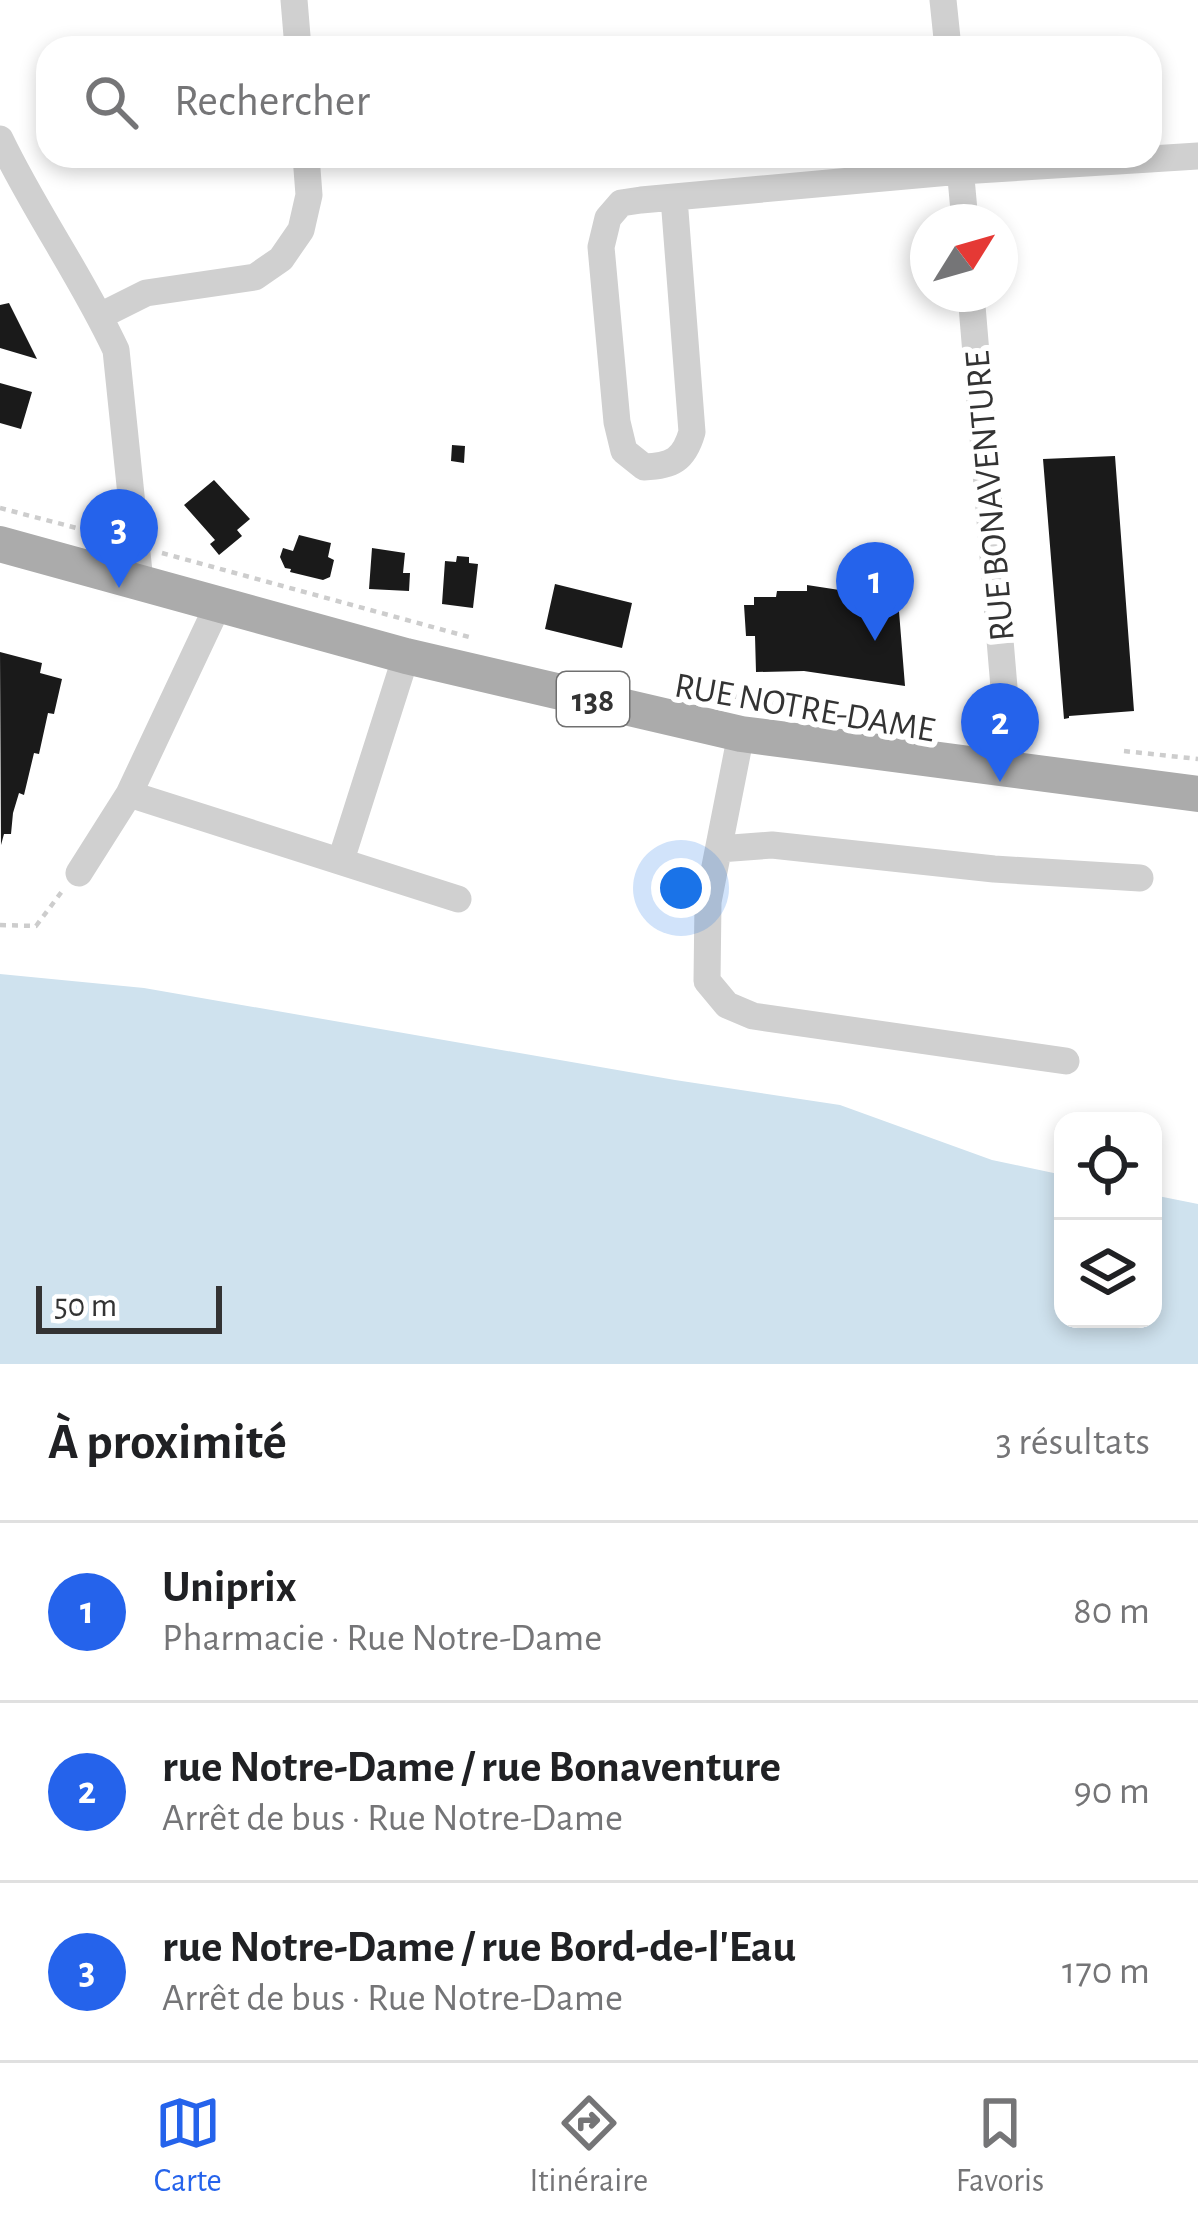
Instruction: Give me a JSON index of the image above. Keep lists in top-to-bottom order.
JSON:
{
  "streets": {
    "main road": ["138", "RUE NOTRE-DAME"],
    "street": ["RUE BONAVENTURE"]
  },
  "crossings": [
    ["RUE BONAVENTURE", "RUE NOTRE-DAME"]
  ],
  "scale_bar": "50 m",
  "north": "top right",
  "page": {
    "search": "Rechercher",
    "pins": ["3", "1", "2"],
    "scale": "50 m",
    "heading": ["À proximité", "3 résultats"],
    "list": [
      {
        "mark": "1",
        "name": "Uniprix",
        "note": "Pharmacie · Rue Notre-Dame",
        "value": "80 m"
      },
      {
        "mark": "2",
        "name": "rue Notre-Dame / rue Bonaventure",
        "note": "Arrêt de bus · Rue Notre-Dame",
        "value": "90 m"
      },
      {
        "mark": "3",
        "name": "rue Notre-Dame / rue Bord-de-l'Eau",
        "note": "Arrêt de bus · Rue Notre-Dame",
        "value": "170 m"
      }
    ],
    "nav": ["Carte", "Itinéraire", "Favoris"]
  }
}
